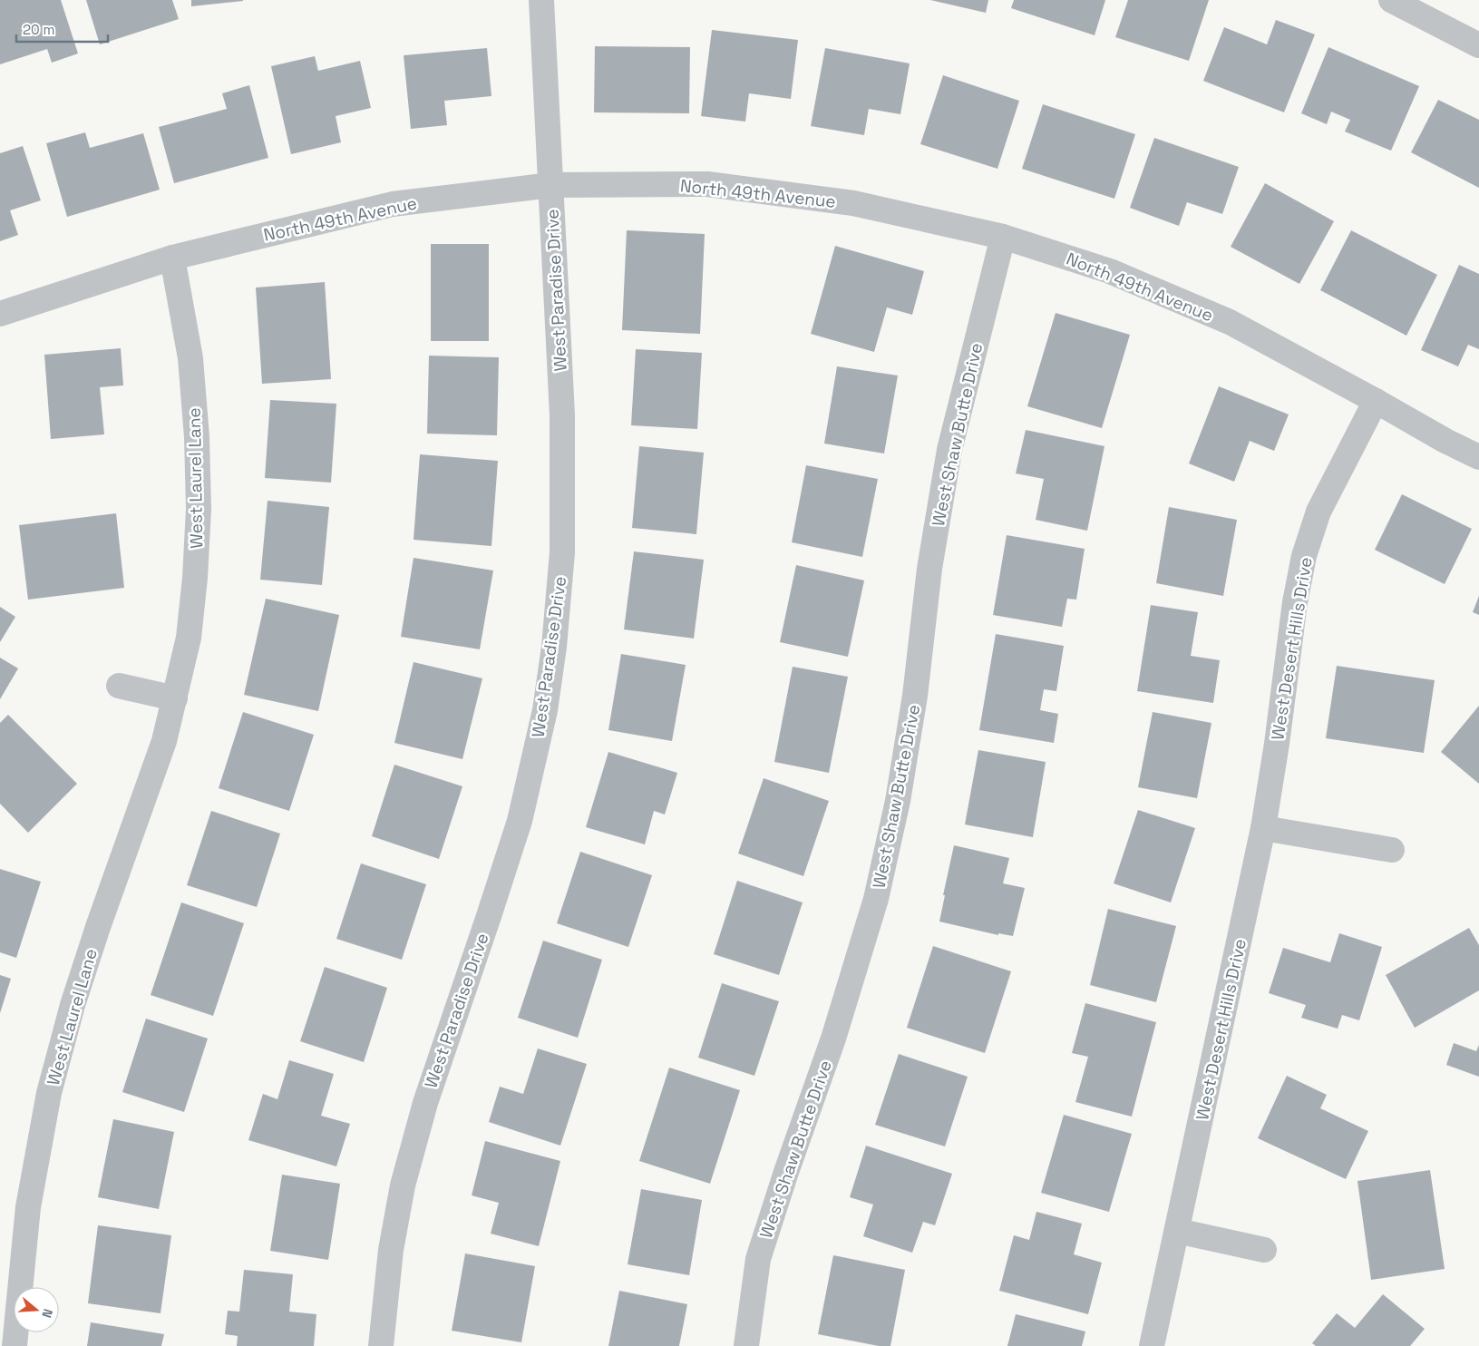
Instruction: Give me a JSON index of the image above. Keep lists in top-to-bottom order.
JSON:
{
  "streets": {
    "street": [
      "North 49th Avenue",
      "West Paradise Drive",
      "West Shaw Butte Drive",
      "West Laurel Lane",
      "West Desert Hills Drive"
    ]
  },
  "crossings": [
    ["North 49th Avenue", "West Paradise Drive"],
    ["North 49th Avenue", "West Shaw Butte Drive"],
    ["North 49th Avenue", "West Laurel Lane"],
    ["North 49th Avenue", "West Desert Hills Drive"]
  ],
  "scale_bar": "20 m",
  "north": "right"
}
